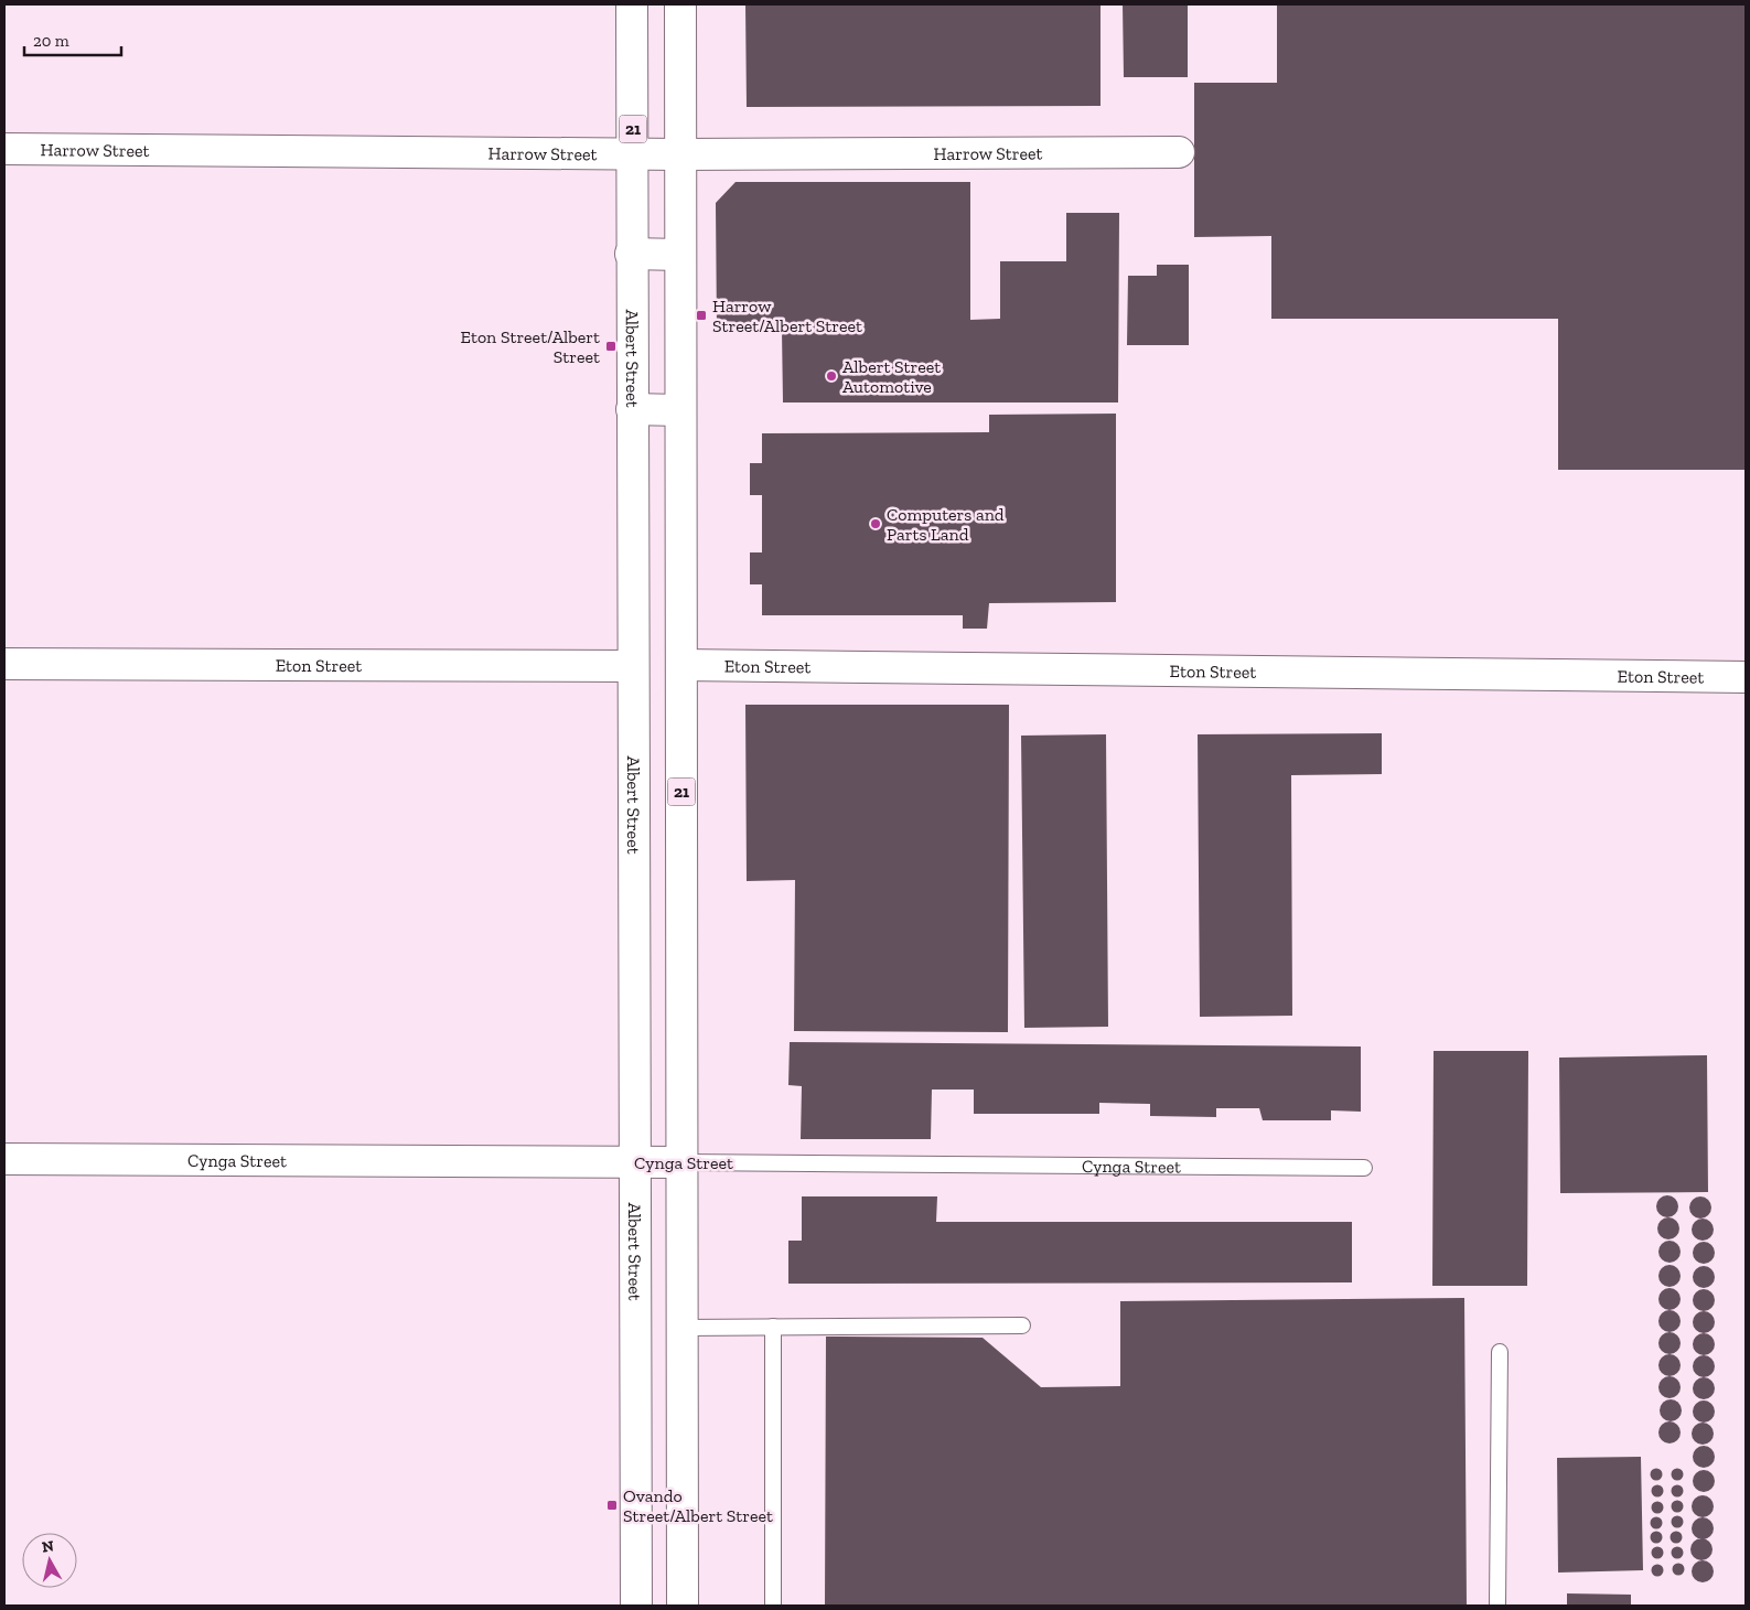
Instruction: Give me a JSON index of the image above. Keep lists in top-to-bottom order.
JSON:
{
  "streets": {
    "main road": [
      "21",
      "Harrow Street",
      "Albert Street",
      "Eton Street",
      "Cynga Street"
    ]
  },
  "crossings": [
    ["21", "Harrow Street"],
    ["21", "Eton Street"],
    ["21", "Cynga Street"],
    ["Harrow Street", "Albert Street"],
    ["Albert Street", "Eton Street"],
    ["Albert Street", "Cynga Street"]
  ],
  "places": {
    "transit": ["Harrow Street/Albert Street", "Eton Street/Albert Street", "Ovando Street/Albert Street"],
    "other": ["Albert Street Automotive", "Computers and Parts Land"]
  },
  "scale_bar": "20 m",
  "north": "top"
}
